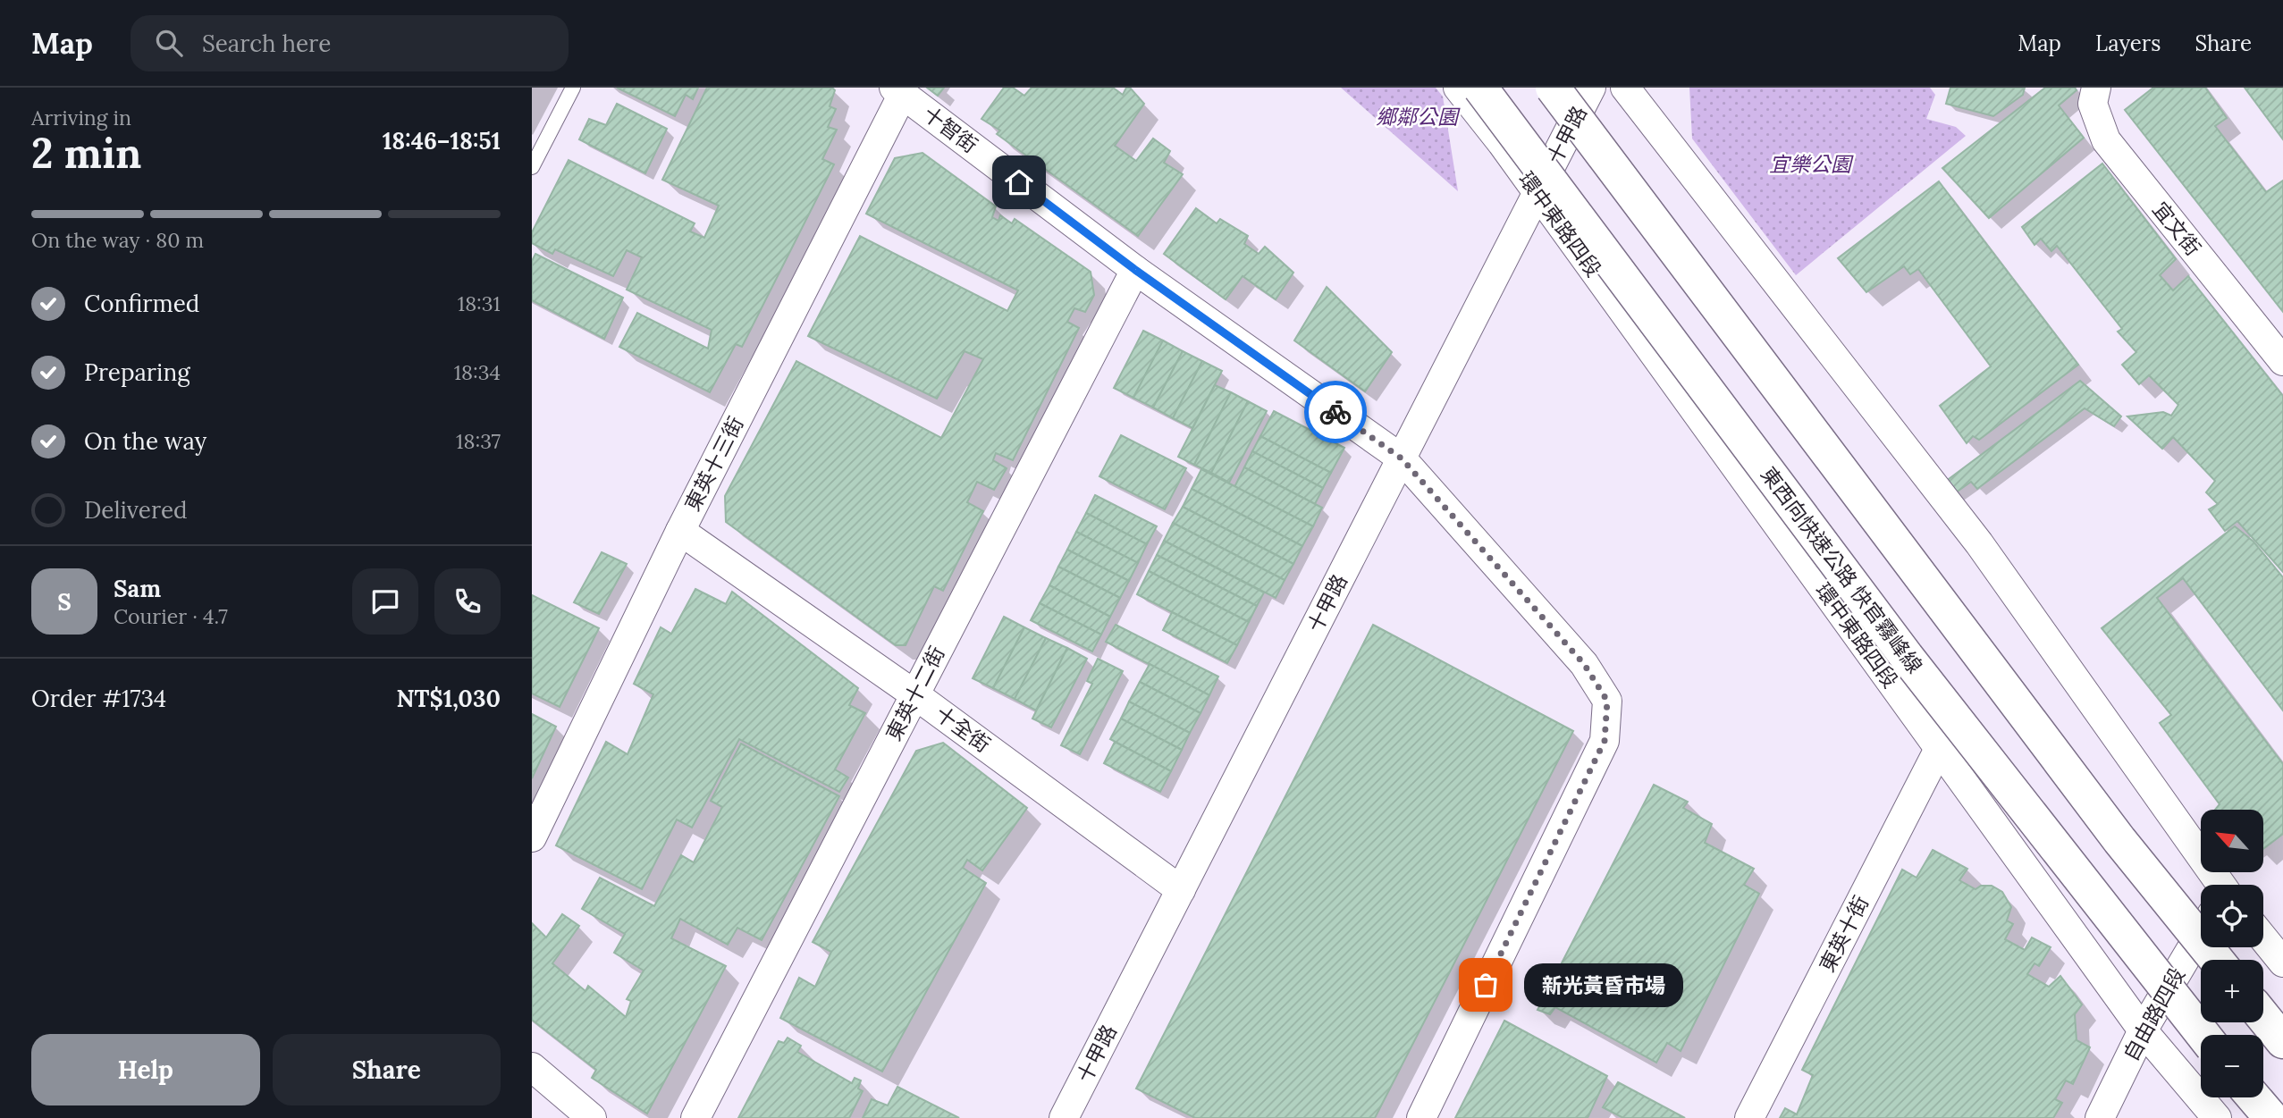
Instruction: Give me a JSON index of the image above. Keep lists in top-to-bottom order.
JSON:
{
  "streets": {
    "highway": ["東西向快速公路 快官霧峰線"],
    "street": [
      "十智街",
      "十甲路",
      "環中東路四段",
      "宜文街",
      "東英十三街",
      "東英十二街",
      "十全街",
      "東英十街",
      "自由路四段"
    ]
  },
  "crossings": [
    ["十智街", "十甲路"],
    ["十智街", "東英十三街"],
    ["十智街", "東英十二街"],
    ["十甲路", "環中東路四段"],
    ["十甲路", "十全街"],
    ["環中東路四段", "東英十街"],
    ["環中東路四段", "自由路四段"],
    ["東英十三街", "十全街"],
    ["東英十二街", "十全街"]
  ],
  "parks": ["鄉鄰公園", "宜樂公園"],
  "places": ["新光黃昏市場"],
  "north": "top left",
  "page": {
    "header": "Map",
    "search": "Search here",
    "nav": ["Map", "Layers", "Share"],
    "heading": ["2 min", "Arriving in", "18:46–18:51"],
    "panel": [
      "Sam",
      "Courier · 4.7",
      "Order #1734",
      "NT$1,030"
    ],
    "bar": "On the way · 80 m",
    "list": [
      ["Confirmed", "18:31"],
      ["Preparing", "18:34"],
      ["On the way", "18:37"],
      "Delivered"
    ],
    "round": "S",
    "map_buttons": ["+", "−"],
    "bubble": "新光黃昏市場",
    "buttons": ["Help", "Share"]
  }
}
